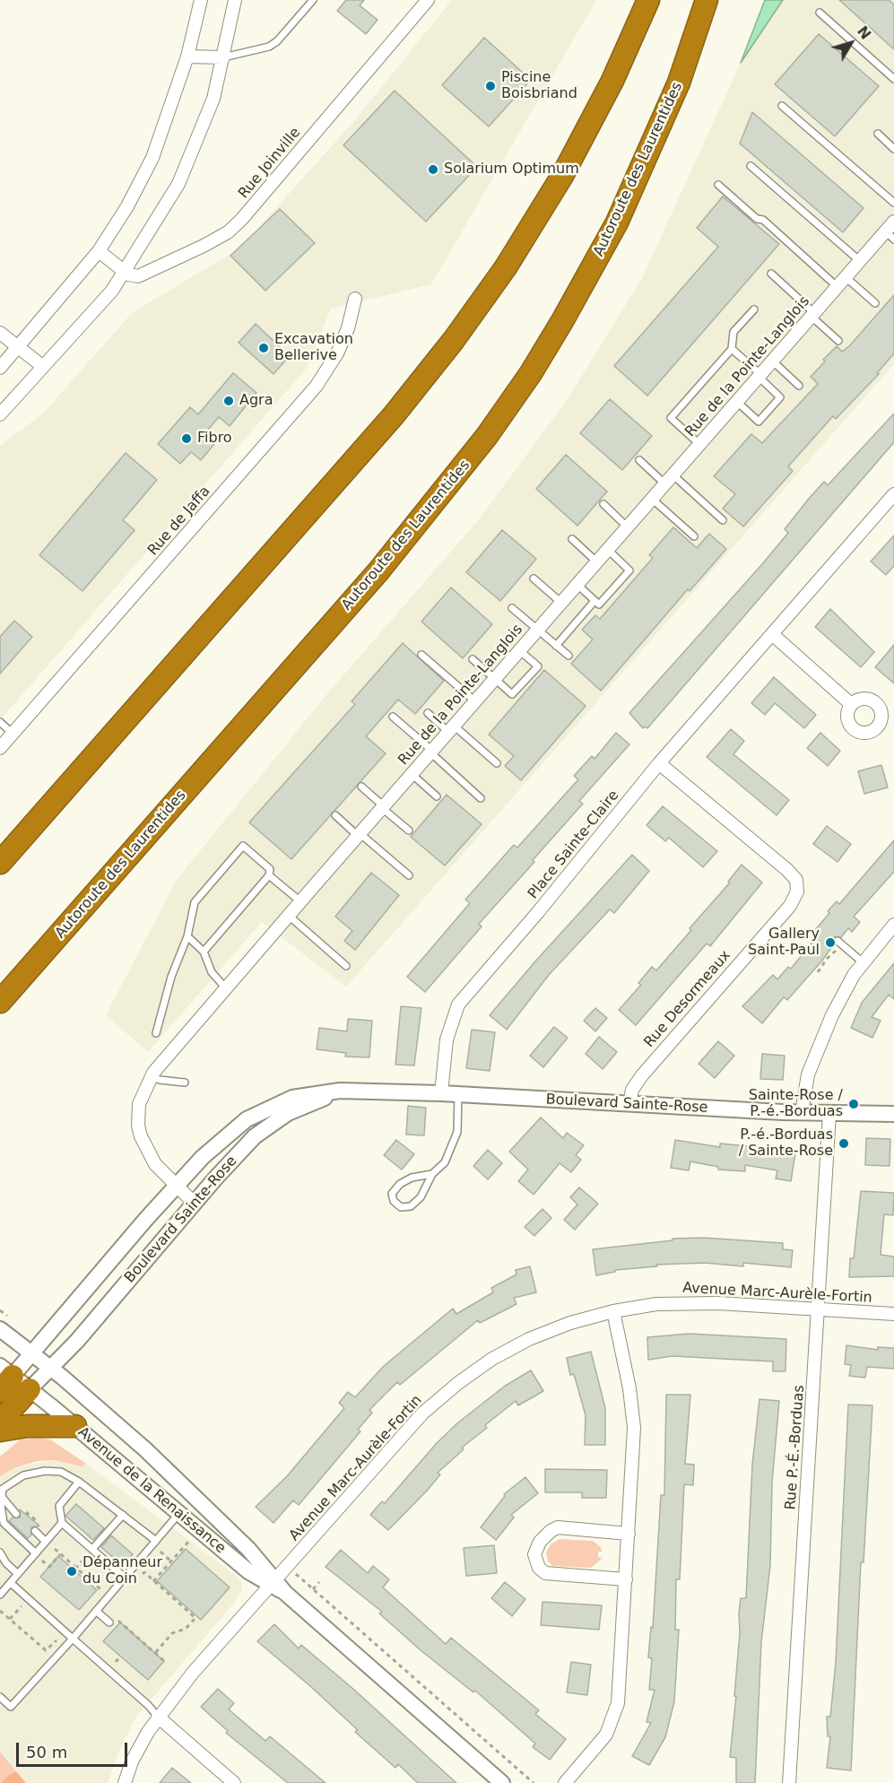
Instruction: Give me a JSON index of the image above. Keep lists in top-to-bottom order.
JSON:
{
  "streets": {
    "highway": ["Autoroute des Laurentides"],
    "street": [
      "Rue Joinville",
      "Rue de la Pointe-Langlois",
      "Rue de Jaffa",
      "Place Sainte-Claire",
      "Rue Desormeaux",
      "Boulevard Sainte-Rose",
      "Avenue Marc-Aurèle-Fortin",
      "Rue P.-É.-Borduas",
      "Avenue de la Renaissance"
    ]
  },
  "crossings": [
    ["Rue de la Pointe-Langlois", "Boulevard Sainte-Rose"],
    ["Place Sainte-Claire", "Rue Desormeaux"],
    ["Place Sainte-Claire", "Boulevard Sainte-Rose"],
    ["Rue Desormeaux", "Boulevard Sainte-Rose"],
    ["Boulevard Sainte-Rose", "Rue P.-É.-Borduas"],
    ["Boulevard Sainte-Rose", "Avenue de la Renaissance"],
    ["Avenue Marc-Aurèle-Fortin", "Rue P.-É.-Borduas"],
    ["Avenue Marc-Aurèle-Fortin", "Avenue de la Renaissance"]
  ],
  "places": [
    "Piscine Boisbriand",
    "Solarium Optimum",
    "Excavation Bellerive",
    "Agra",
    "Fibro",
    "Gallery Saint-Paul",
    "Sainte-Rose / P.-é.-Borduas",
    "P.-é.-Borduas / Sainte-Rose",
    "Dépanneur du Coin"
  ],
  "scale_bar": "50 m",
  "north": "top right"
}
